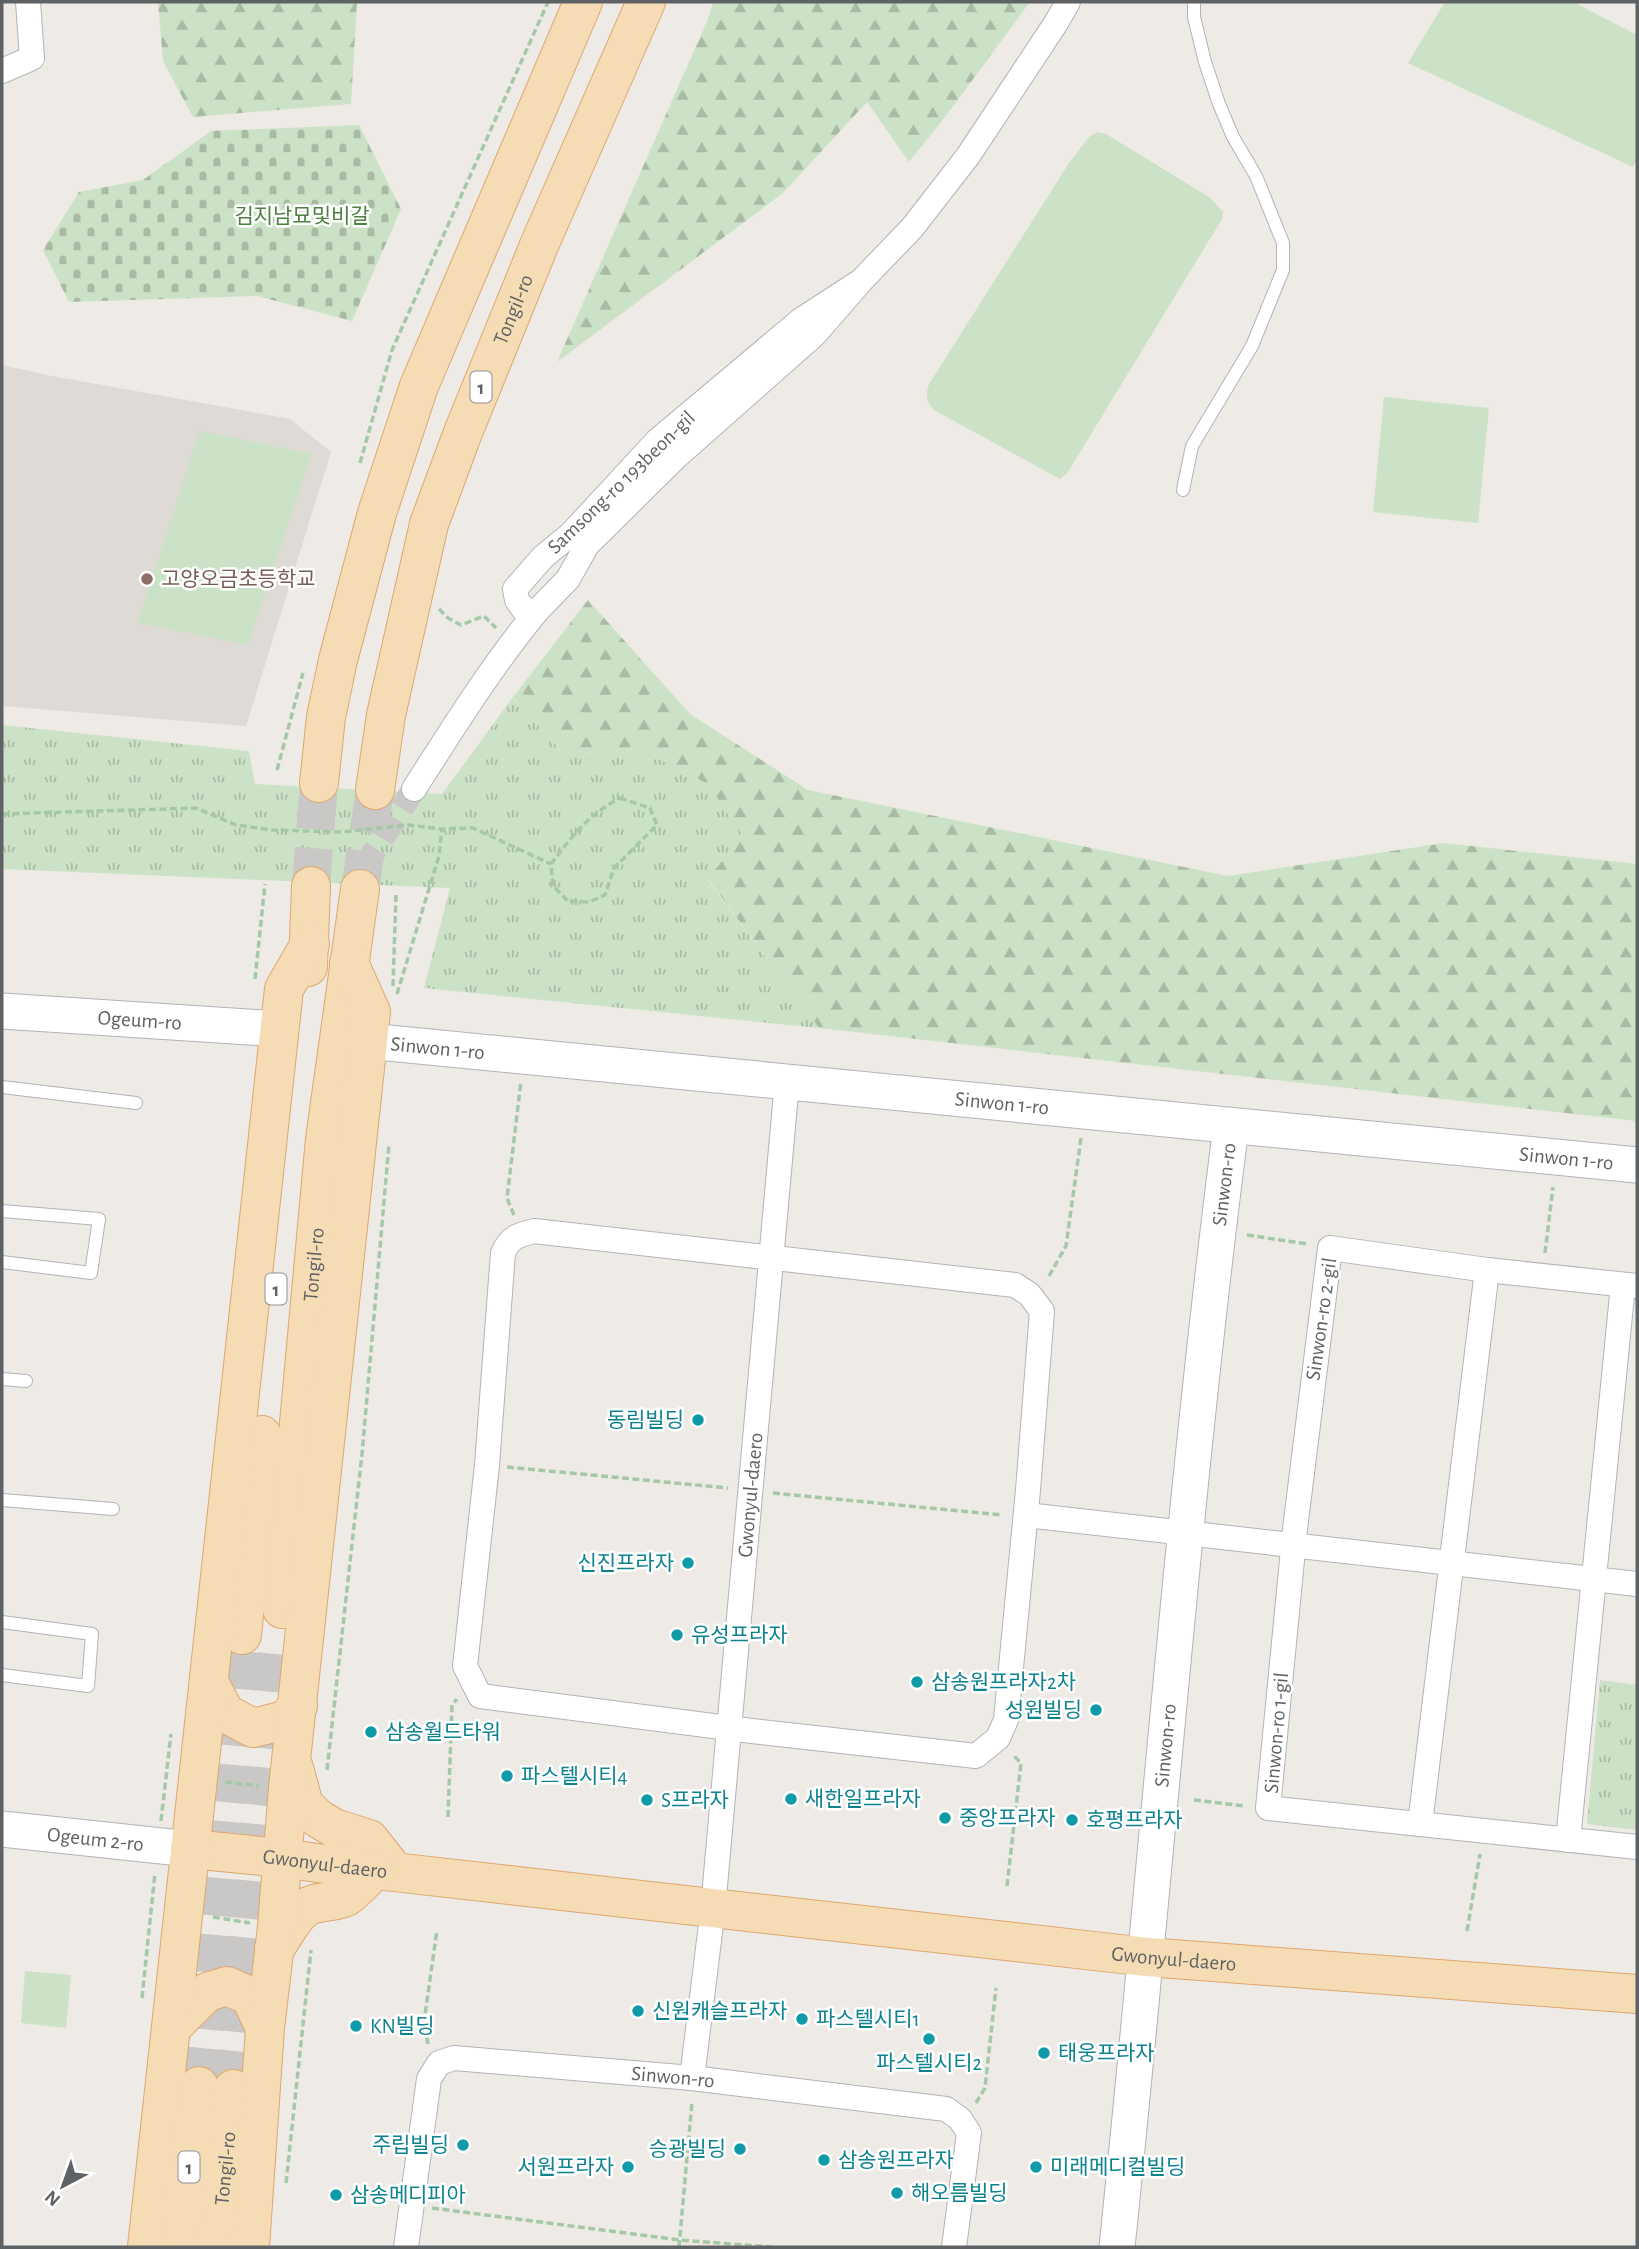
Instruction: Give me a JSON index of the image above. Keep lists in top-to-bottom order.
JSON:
{
  "streets": {
    "main road": ["Tongil-ro", "1", "Gwonyul-daero"],
    "street": [
      "Samsong-ro 193beon-gil",
      "Ogeum-ro",
      "Sinwon 1-ro",
      "Sinwon-ro",
      "Sinwon-ro 2-gil",
      "Sinwon-ro 1-gil",
      "Ogeum 2-ro"
    ]
  },
  "crossings": [
    ["Sinwon 1-ro", "Sinwon-ro"],
    ["Sinwon 1-ro", "Gwonyul-daero"],
    ["Sinwon-ro", "Gwonyul-daero"],
    ["Sinwon-ro 2-gil", "Sinwon-ro 1-gil"],
    ["Gwonyul-daero", "Ogeum 2-ro"]
  ],
  "parks": ["김지남묘및비갈"],
  "places": [
    "고양오금초등학교",
    "동림빌딩",
    "신진프라자",
    "유성프라자",
    "삼송원프라자2차",
    "성원빌딩",
    "삼송월드타워",
    "파스텔시티4",
    "새한일프라자",
    "S프라자",
    "중앙프라자",
    "호평프라자",
    "신원캐슬프라자",
    "파스텔시티1",
    "KN빌딩",
    "파스텔시티2",
    "태웅프라자",
    "주립빌딩",
    "승광빌딩",
    "삼송원프라자",
    "서원프라자",
    "미래메디컬빌딩",
    "해오름빌딩",
    "삼송메디피아"
  ],
  "north": "bottom left"
}
